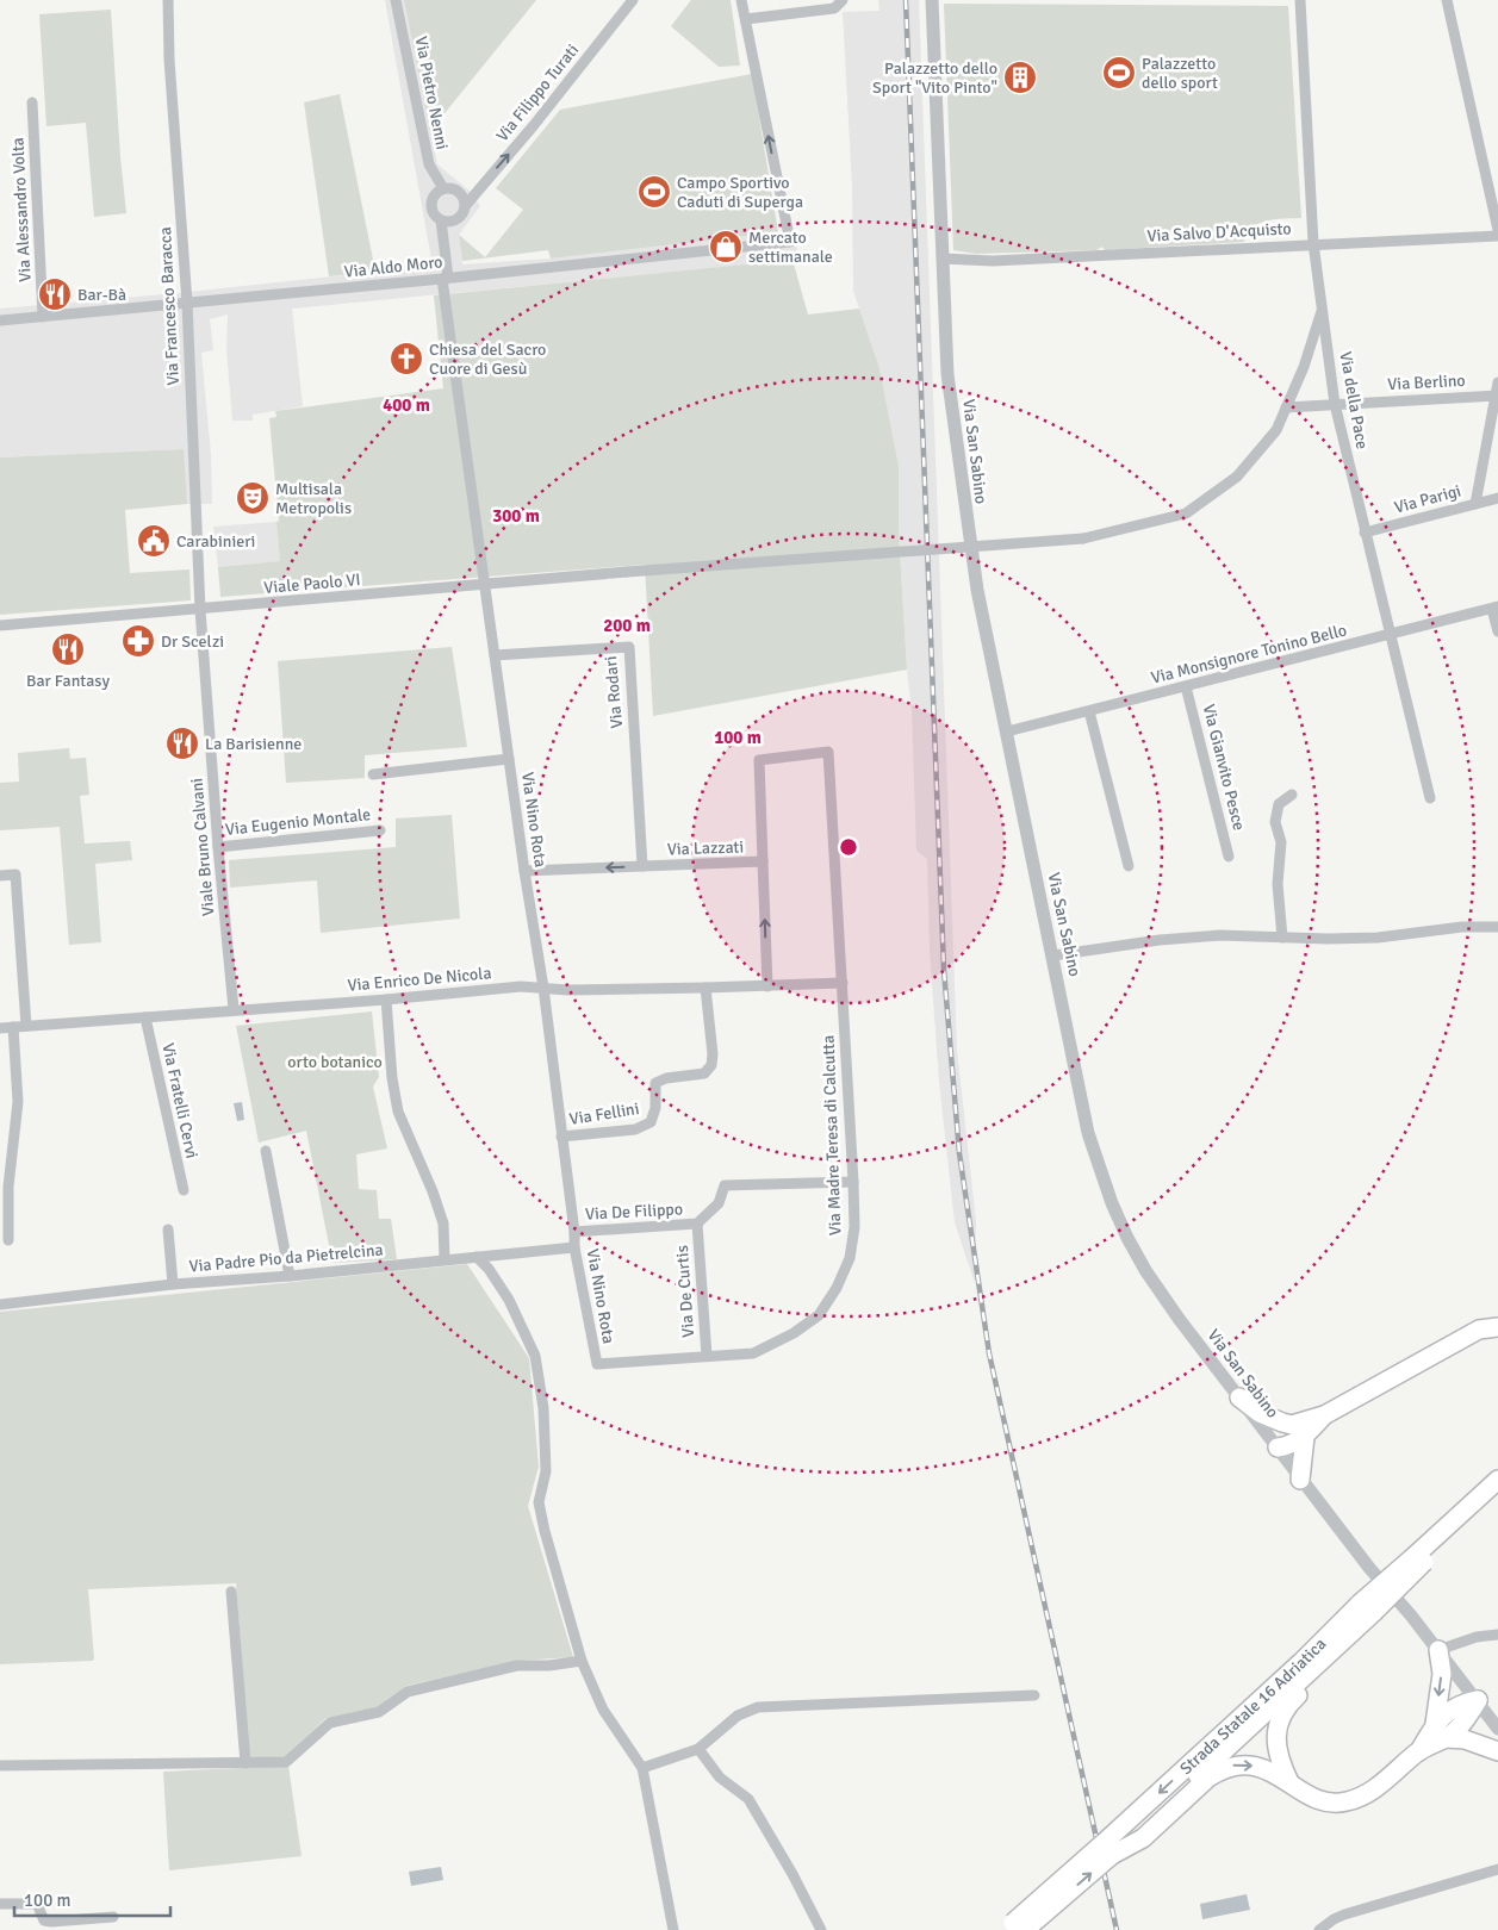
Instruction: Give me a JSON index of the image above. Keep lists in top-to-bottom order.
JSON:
{
  "streets": {
    "highway": ["Strada Statale 16 Adriatica"],
    "street": [
      "Via Pietro Nenni",
      "Via Filippo Turati",
      "Via Alessandro Volta",
      "Via Salvo D'Acquisto",
      "Via Aldo Moro",
      "Via Francesco Baracca",
      "Via Berlino",
      "Via della Pace",
      "Via San Sabino",
      "Via Parigi",
      "Viale Paolo VI",
      "Via Monsignore Tonino Bello",
      "Via Rodari",
      "Via Gianvito Pesce",
      "Via Nino Rota",
      "Via Eugenio Montale",
      "Viale Bruno Calvani",
      "Via Lazzati",
      "Via Enrico De Nicola",
      "Via Fratelli Cervi",
      "Via Fellini",
      "Via Madre Teresa di Calcutta",
      "Via De Filippo",
      "Via Padre Pio da Pietrelcina",
      "Via De Curtis"
    ]
  },
  "crossings": [
    ["Via Pietro Nenni", "Via Filippo Turati"],
    ["Via Pietro Nenni", "Via Nino Rota"],
    ["Via Filippo Turati", "Via Nino Rota"],
    ["Via Alessandro Volta", "Via Aldo Moro"],
    ["Via Salvo D'Acquisto", "Via della Pace"],
    ["Via Salvo D'Acquisto", "Via San Sabino"],
    ["Via Aldo Moro", "Via Francesco Baracca"],
    ["Via Aldo Moro", "Via Nino Rota"],
    ["Via Francesco Baracca", "Viale Paolo VI"],
    ["Via Francesco Baracca", "Viale Bruno Calvani"],
    ["Via Berlino", "Via della Pace"],
    ["Via Berlino", "Viale Paolo VI"],
    ["Via della Pace", "Via Parigi"],
    ["Via della Pace", "Viale Paolo VI"],
    ["Via della Pace", "Via Monsignore Tonino Bello"],
    ["Via San Sabino", "Via Monsignore Tonino Bello"],
    ["Viale Paolo VI", "Via Nino Rota"],
    ["Viale Paolo VI", "Viale Bruno Calvani"],
    ["Via Monsignore Tonino Bello", "Via Gianvito Pesce"],
    ["Via Rodari", "Via Nino Rota"],
    ["Via Rodari", "Via Lazzati"],
    ["Via Nino Rota", "Via Lazzati"],
    ["Via Nino Rota", "Via Enrico De Nicola"],
    ["Via Nino Rota", "Via Fellini"],
    ["Via Nino Rota", "Via Madre Teresa di Calcutta"],
    ["Via Nino Rota", "Via De Filippo"],
    ["Via Nino Rota", "Via Padre Pio da Pietrelcina"],
    ["Via Eugenio Montale", "Viale Bruno Calvani"],
    ["Viale Bruno Calvani", "Via Enrico De Nicola"],
    ["Via Lazzati", "Via Enrico De Nicola"],
    ["Via Lazzati", "Via Madre Teresa di Calcutta"],
    ["Via Enrico De Nicola", "Via Fratelli Cervi"],
    ["Via Enrico De Nicola", "Via Fellini"],
    ["Via Enrico De Nicola", "Via Madre Teresa di Calcutta"],
    ["Via Madre Teresa di Calcutta", "Via De Filippo"],
    ["Via Madre Teresa di Calcutta", "Via De Curtis"],
    ["Via De Filippo", "Via De Curtis"]
  ],
  "one_way": ["Via Filippo Turati"],
  "parks": ["orto botanico"],
  "places": {
    "sports": ["Palazzetto dello sport", "Campo Sportivo Caduti di Superga"],
    "building": ["Palazzetto dello Sport \"Vito Pinto\""],
    "shop": ["Mercato settimanale"],
    "restaurant": ["Bar-Bà", "Bar Fantasy", "La Barisienne"],
    "church": ["Chiesa del Sacro Cuore di Gesù"],
    "theatre": ["Multisala Metropolis"],
    "public building": ["Carabinieri"],
    "pharmacy": ["Dr Scelzi"]
  },
  "scale_bar": "100 m",
  "rings": [
    "400 m",
    "300 m",
    "200 m",
    "100 m"
  ]
}
